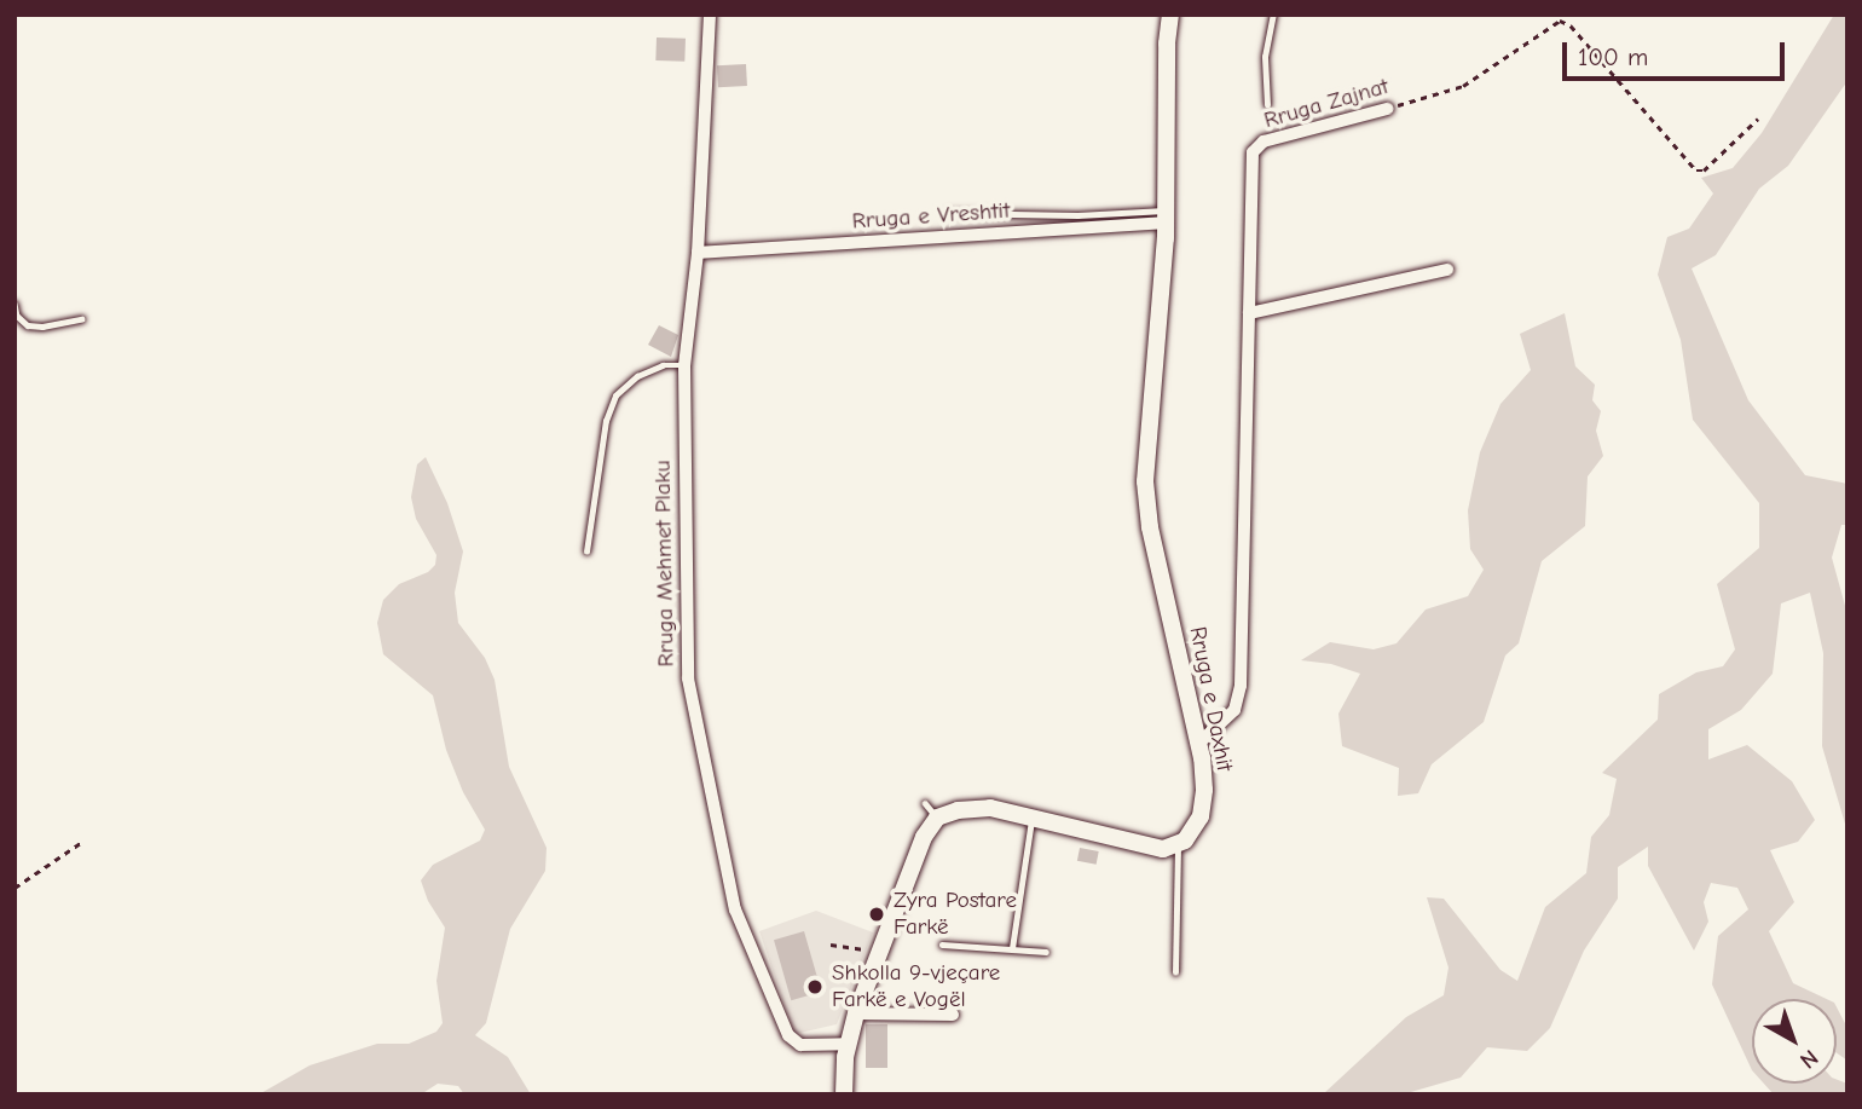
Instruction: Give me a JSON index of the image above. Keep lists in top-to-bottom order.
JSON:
{
  "streets": {
    "street": [
      "Rruga Zajnat",
      "Rruga e Vreshtit",
      "Rruga Mehmet Plaku",
      "Rruga e Daxhit"
    ]
  },
  "crossings": [
    ["Rruga Zajnat", "Rruga e Daxhit"],
    ["Rruga e Vreshtit", "Rruga Mehmet Plaku"],
    ["Rruga e Vreshtit", "Rruga e Daxhit"]
  ],
  "places": ["Zyra Postare Farkë", "Shkolla 9-vjeçare Farkë e Vogël"],
  "scale_bar": "100 m",
  "north": "bottom right"
}
